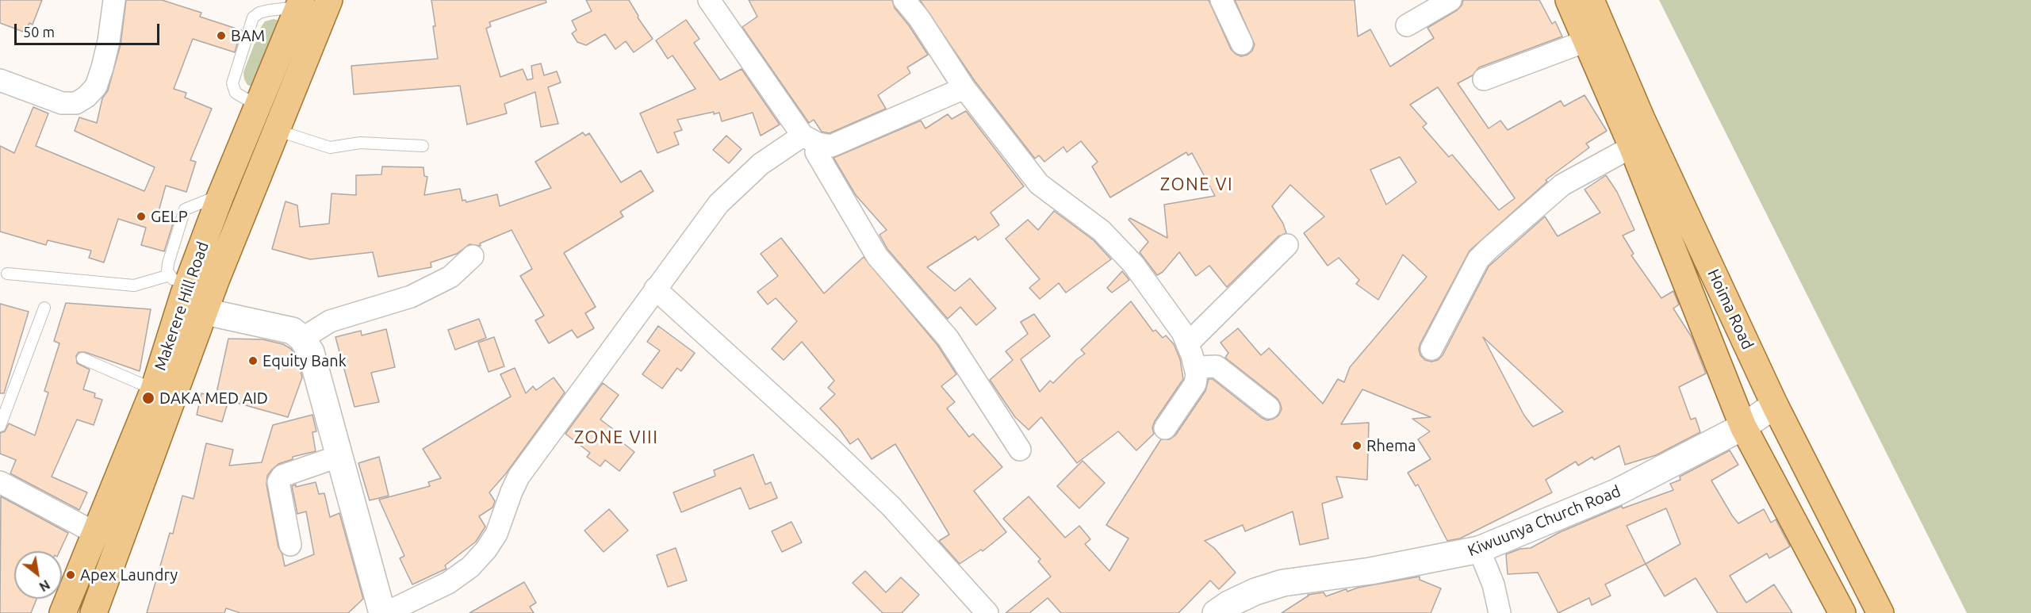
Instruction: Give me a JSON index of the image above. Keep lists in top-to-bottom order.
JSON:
{
  "streets": {
    "main road": ["Makerere Hill Road", "Hoima Road"],
    "street": ["Kiwuunya Church Road"]
  },
  "crossings": [
    ["Hoima Road", "Kiwuunya Church Road"]
  ],
  "districts": ["ZONE VI", "ZONE VIII"],
  "places": [
    "BAM",
    "GELP",
    "Equity Bank",
    "DAKA MED AID",
    "Rhema",
    "Apex Laundry"
  ],
  "scale_bar": "50 m",
  "north": "bottom right"
}
